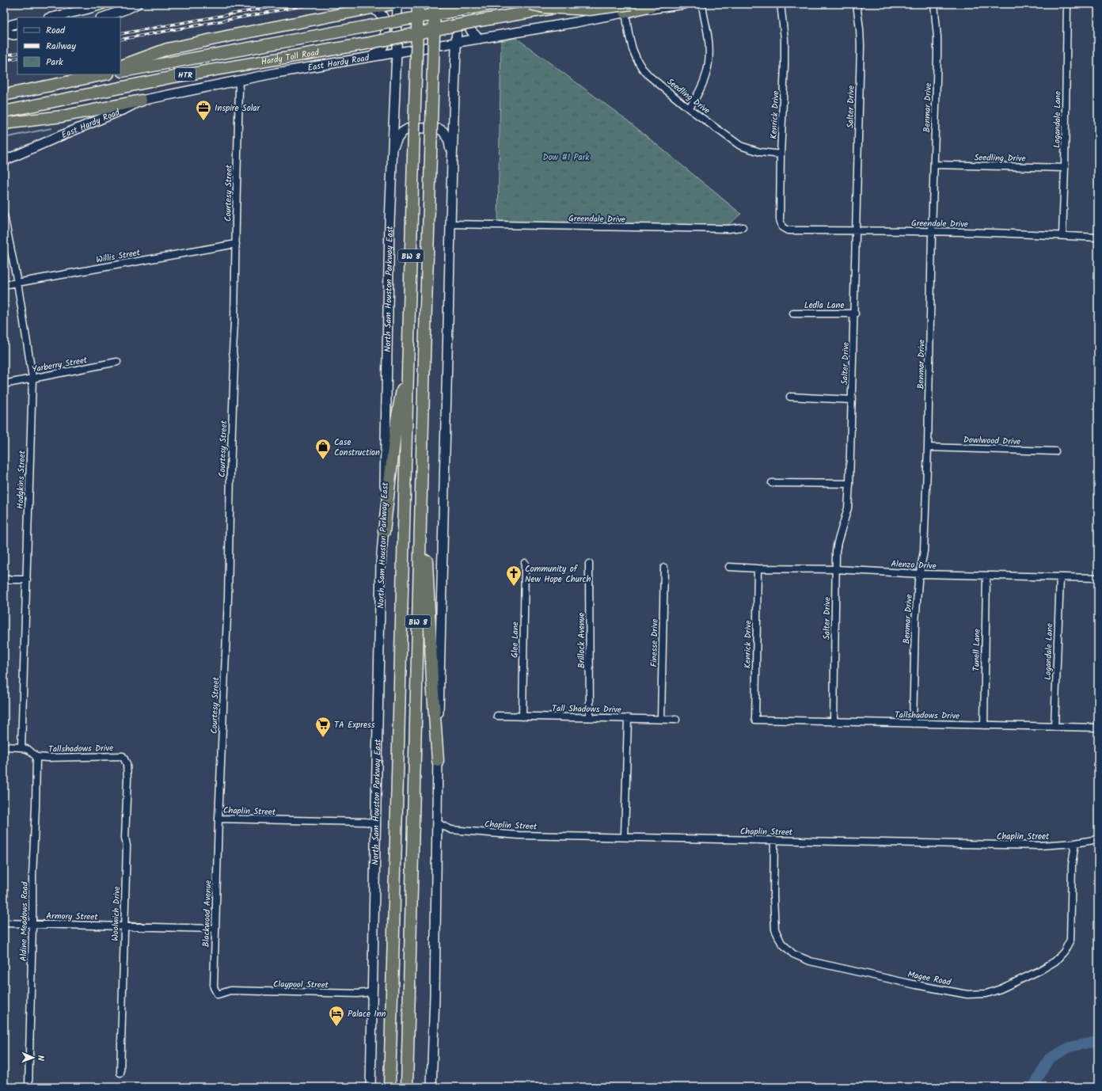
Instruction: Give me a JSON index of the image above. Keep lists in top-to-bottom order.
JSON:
{
  "streets": {
    "highway": ["Hardy Toll Road", "HTR", "BW 8"],
    "main road": ["East Hardy Road", "North Sam Houston Parkway East"],
    "street": [
      "Seedling Drive",
      "Salter Drive",
      "Benmar Drive",
      "Kenrick Drive",
      "Logandale Lane",
      "Courtesy Street",
      "Greendale Drive",
      "Willis Street",
      "Ledla Lane",
      "Yarberry Street",
      "Dowlwood Drive",
      "Hodgkins Street",
      "Alenzo Drive",
      "Glee Lane",
      "Brillock Avenue",
      "Finesse Drive",
      "Tunell Lane",
      "Tall Shadows Drive",
      "Tallshadows Drive",
      "Chaplin Street",
      "Woolwich Drive",
      "Blackwood Avenue",
      "Armory Street",
      "Aldine Meadows Road",
      "Magee Road",
      "Claypool Street"
    ]
  },
  "crossings": [
    ["East Hardy Road", "Seedling Drive"],
    ["East Hardy Road", "Courtesy Street"],
    ["East Hardy Road", "North Sam Houston Parkway East"],
    ["Seedling Drive", "Benmar Drive"],
    ["Seedling Drive", "Kenrick Drive"],
    ["Seedling Drive", "Logandale Lane"],
    ["Salter Drive", "Greendale Drive"],
    ["Salter Drive", "Ledla Lane"],
    ["Salter Drive", "Alenzo Drive"],
    ["Salter Drive", "Tallshadows Drive"],
    ["Benmar Drive", "Greendale Drive"],
    ["Benmar Drive", "Dowlwood Drive"],
    ["Benmar Drive", "Alenzo Drive"],
    ["Benmar Drive", "Tallshadows Drive"],
    ["Kenrick Drive", "Greendale Drive"],
    ["Kenrick Drive", "Alenzo Drive"],
    ["Kenrick Drive", "Tallshadows Drive"],
    ["Logandale Lane", "Greendale Drive"],
    ["Logandale Lane", "Alenzo Drive"],
    ["Logandale Lane", "Tallshadows Drive"],
    ["Courtesy Street", "Willis Street"],
    ["Courtesy Street", "Chaplin Street"],
    ["Courtesy Street", "Blackwood Avenue"],
    ["Willis Street", "Hodgkins Street"],
    ["North Sam Houston Parkway East", "Chaplin Street"],
    ["North Sam Houston Parkway East", "Claypool Street"],
    ["Yarberry Street", "Hodgkins Street"],
    ["Hodgkins Street", "Tallshadows Drive"],
    ["Alenzo Drive", "Tunell Lane"],
    ["Glee Lane", "Tall Shadows Drive"],
    ["Brillock Avenue", "Tall Shadows Drive"],
    ["Finesse Drive", "Tall Shadows Drive"],
    ["Tunell Lane", "Tallshadows Drive"],
    ["Tallshadows Drive", "Woolwich Drive"],
    ["Tallshadows Drive", "Aldine Meadows Road"],
    ["Chaplin Street", "Blackwood Avenue"],
    ["Chaplin Street", "Magee Road"],
    ["Woolwich Drive", "Armory Street"],
    ["Blackwood Avenue", "Armory Street"],
    ["Blackwood Avenue", "Claypool Street"],
    ["Armory Street", "Aldine Meadows Road"]
  ],
  "parks": ["Dow #1 Park"],
  "places": {
    "office": ["Inspire Solar"],
    "shop": ["Case Construction"],
    "church": ["Community of New Hope Church"],
    "supermarket": ["TA Express"],
    "hotel": ["Palace Inn"]
  },
  "legend": ["Road", "Railway", "Park"],
  "north": "right"
}
